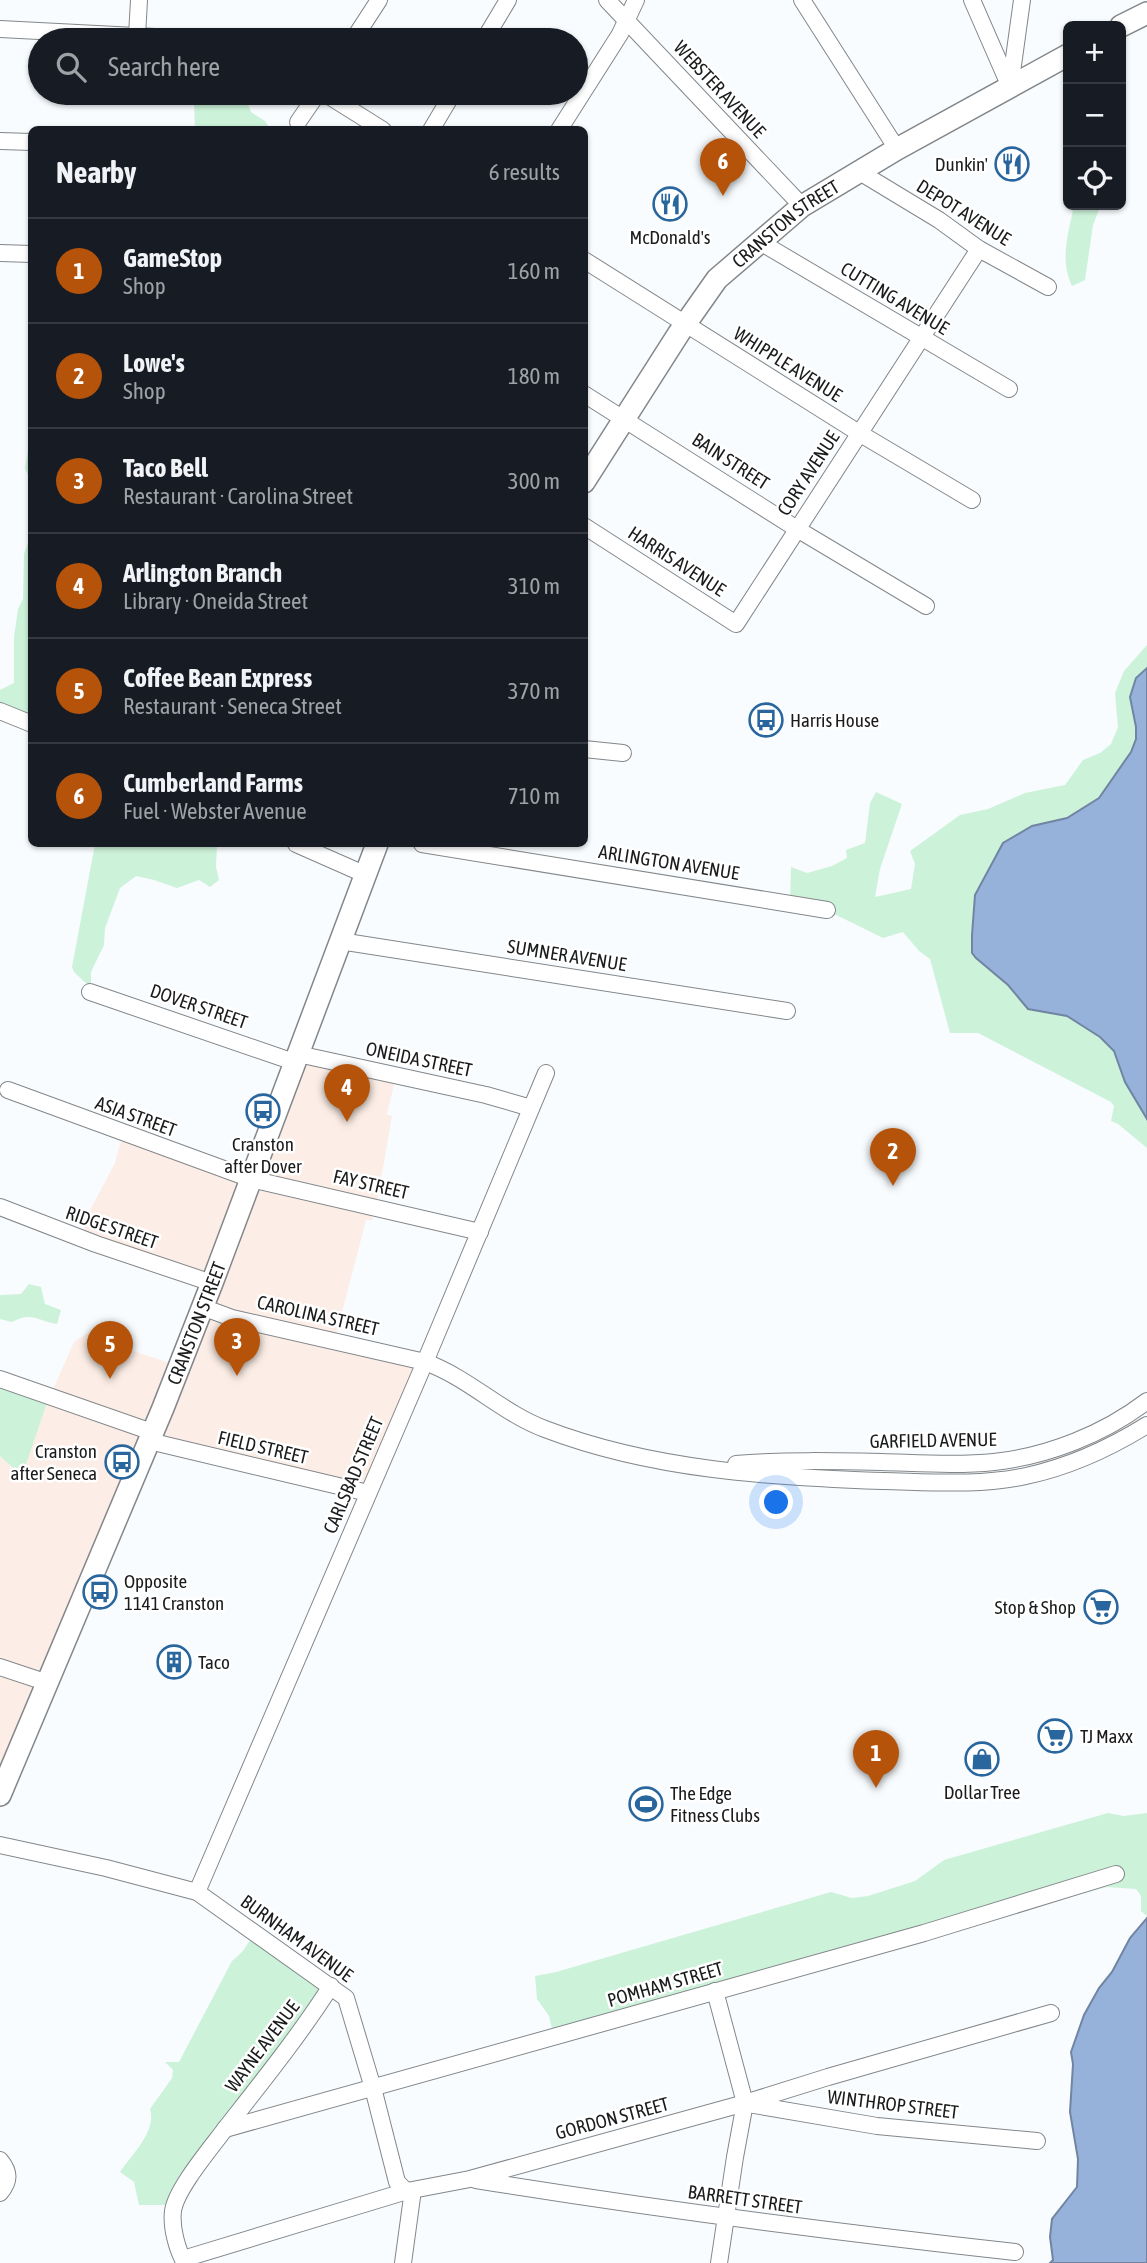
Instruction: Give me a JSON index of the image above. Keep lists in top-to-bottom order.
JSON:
{
  "streets": {
    "main road": ["CRANSTON STREET"],
    "street": [
      "WEBSTER AVENUE",
      "DEPOT AVENUE",
      "CUTTING AVENUE",
      "WHIPPLE AVENUE",
      "BAIN STREET",
      "CORY AVENUE",
      "HARRIS AVENUE",
      "ARLINGTON AVENUE",
      "SUMNER AVENUE",
      "DOVER STREET",
      "ONEIDA STREET",
      "ASIA STREET",
      "FAY STREET",
      "RIDGE STREET",
      "CAROLINA STREET",
      "GARFIELD AVENUE",
      "FIELD STREET",
      "CARLSBAD STREET",
      "BURNHAM AVENUE",
      "POMHAM STREET",
      "WAYNE AVENUE",
      "WINTHROP STREET",
      "GORDON STREET",
      "BARRETT STREET"
    ]
  },
  "crossings": [
    ["WEBSTER AVENUE", "CRANSTON STREET"],
    ["DEPOT AVENUE", "CRANSTON STREET"],
    ["DEPOT AVENUE", "CORY AVENUE"],
    ["CRANSTON STREET", "CUTTING AVENUE"],
    ["CRANSTON STREET", "WHIPPLE AVENUE"],
    ["CRANSTON STREET", "BAIN STREET"],
    ["CRANSTON STREET", "SUMNER AVENUE"],
    ["CRANSTON STREET", "DOVER STREET"],
    ["CRANSTON STREET", "ONEIDA STREET"],
    ["CRANSTON STREET", "ASIA STREET"],
    ["CRANSTON STREET", "FAY STREET"],
    ["CRANSTON STREET", "RIDGE STREET"],
    ["CRANSTON STREET", "CAROLINA STREET"],
    ["CRANSTON STREET", "FIELD STREET"],
    ["CUTTING AVENUE", "CORY AVENUE"],
    ["WHIPPLE AVENUE", "CORY AVENUE"],
    ["BAIN STREET", "CORY AVENUE"],
    ["CORY AVENUE", "HARRIS AVENUE"],
    ["DOVER STREET", "ONEIDA STREET"],
    ["ONEIDA STREET", "CARLSBAD STREET"],
    ["ASIA STREET", "FAY STREET"],
    ["FAY STREET", "CARLSBAD STREET"],
    ["CAROLINA STREET", "GARFIELD AVENUE"],
    ["CAROLINA STREET", "CARLSBAD STREET"],
    ["GARFIELD AVENUE", "CARLSBAD STREET"],
    ["FIELD STREET", "CARLSBAD STREET"],
    ["CARLSBAD STREET", "BURNHAM AVENUE"],
    ["BURNHAM AVENUE", "POMHAM STREET"],
    ["BURNHAM AVENUE", "WAYNE AVENUE"],
    ["BURNHAM AVENUE", "GORDON STREET"],
    ["POMHAM STREET", "WAYNE AVENUE"],
    ["WAYNE AVENUE", "GORDON STREET"],
    ["WINTHROP STREET", "GORDON STREET"],
    ["GORDON STREET", "BARRETT STREET"]
  ],
  "places": {
    "restaurant": ["Dunkin'", "McDonald's"],
    "bus stop": [
      "Harris House",
      "Cranston after Dover",
      "Cranston after Seneca",
      "Opposite 1141 Cranston"
    ],
    "supermarket": ["Stop & Shop", "TJ Maxx"],
    "building": ["Taco"],
    "shop": ["Dollar Tree"],
    "sports": ["The Edge Fitness Clubs"]
  },
  "page": {
    "map_buttons": ["+", "−"],
    "search": "Search here",
    "heading": ["Nearby", "6 results"],
    "pins": [
      "6",
      "4",
      "2",
      "3",
      "5",
      "1"
    ],
    "list": [
      {
        "mark": "1",
        "name": "GameStop",
        "note": "Shop",
        "value": "160 m"
      },
      {
        "mark": "2",
        "name": "Lowe's",
        "note": "Shop",
        "value": "180 m"
      },
      {
        "mark": "3",
        "name": "Taco Bell",
        "note": "Restaurant · Carolina Street",
        "value": "300 m"
      },
      {
        "mark": "4",
        "name": "Arlington Branch",
        "note": "Library · Oneida Street",
        "value": "310 m"
      },
      {
        "mark": "5",
        "name": "Coffee Bean Express",
        "note": "Restaurant · Seneca Street",
        "value": "370 m"
      },
      {
        "mark": "6",
        "name": "Cumberland Farms",
        "note": "Fuel · Webster Avenue",
        "value": "710 m"
      }
    ]
  }
}
